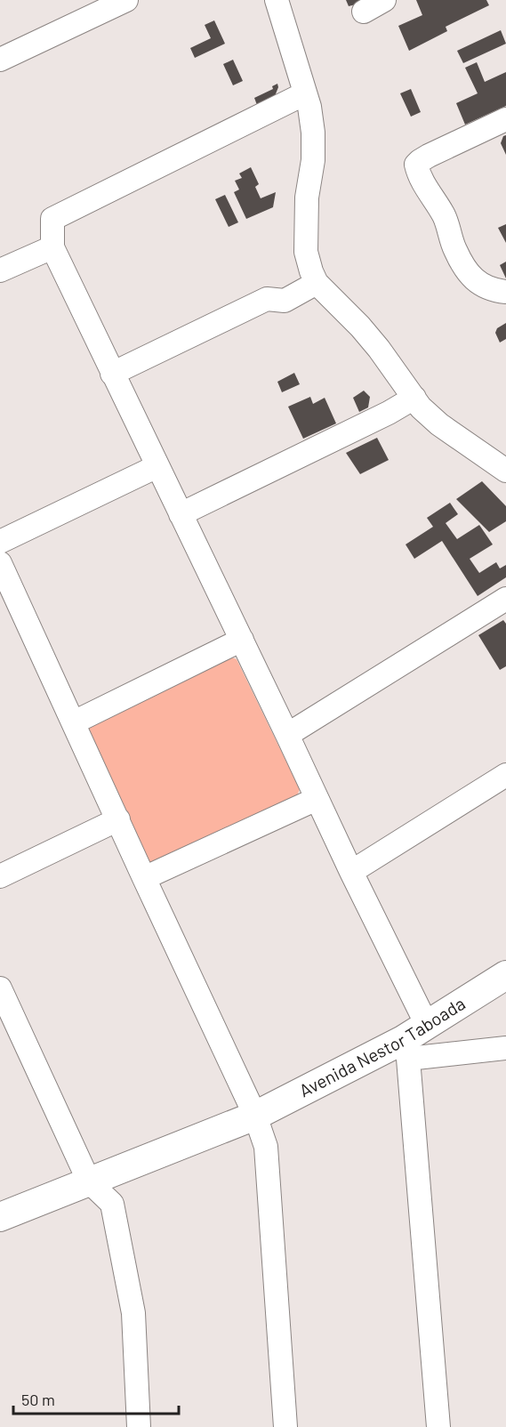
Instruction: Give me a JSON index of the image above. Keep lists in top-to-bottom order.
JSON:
{
  "streets": {
    "street": ["Avenida Nestor Taboada"]
  },
  "scale_bar": "50 m"
}
